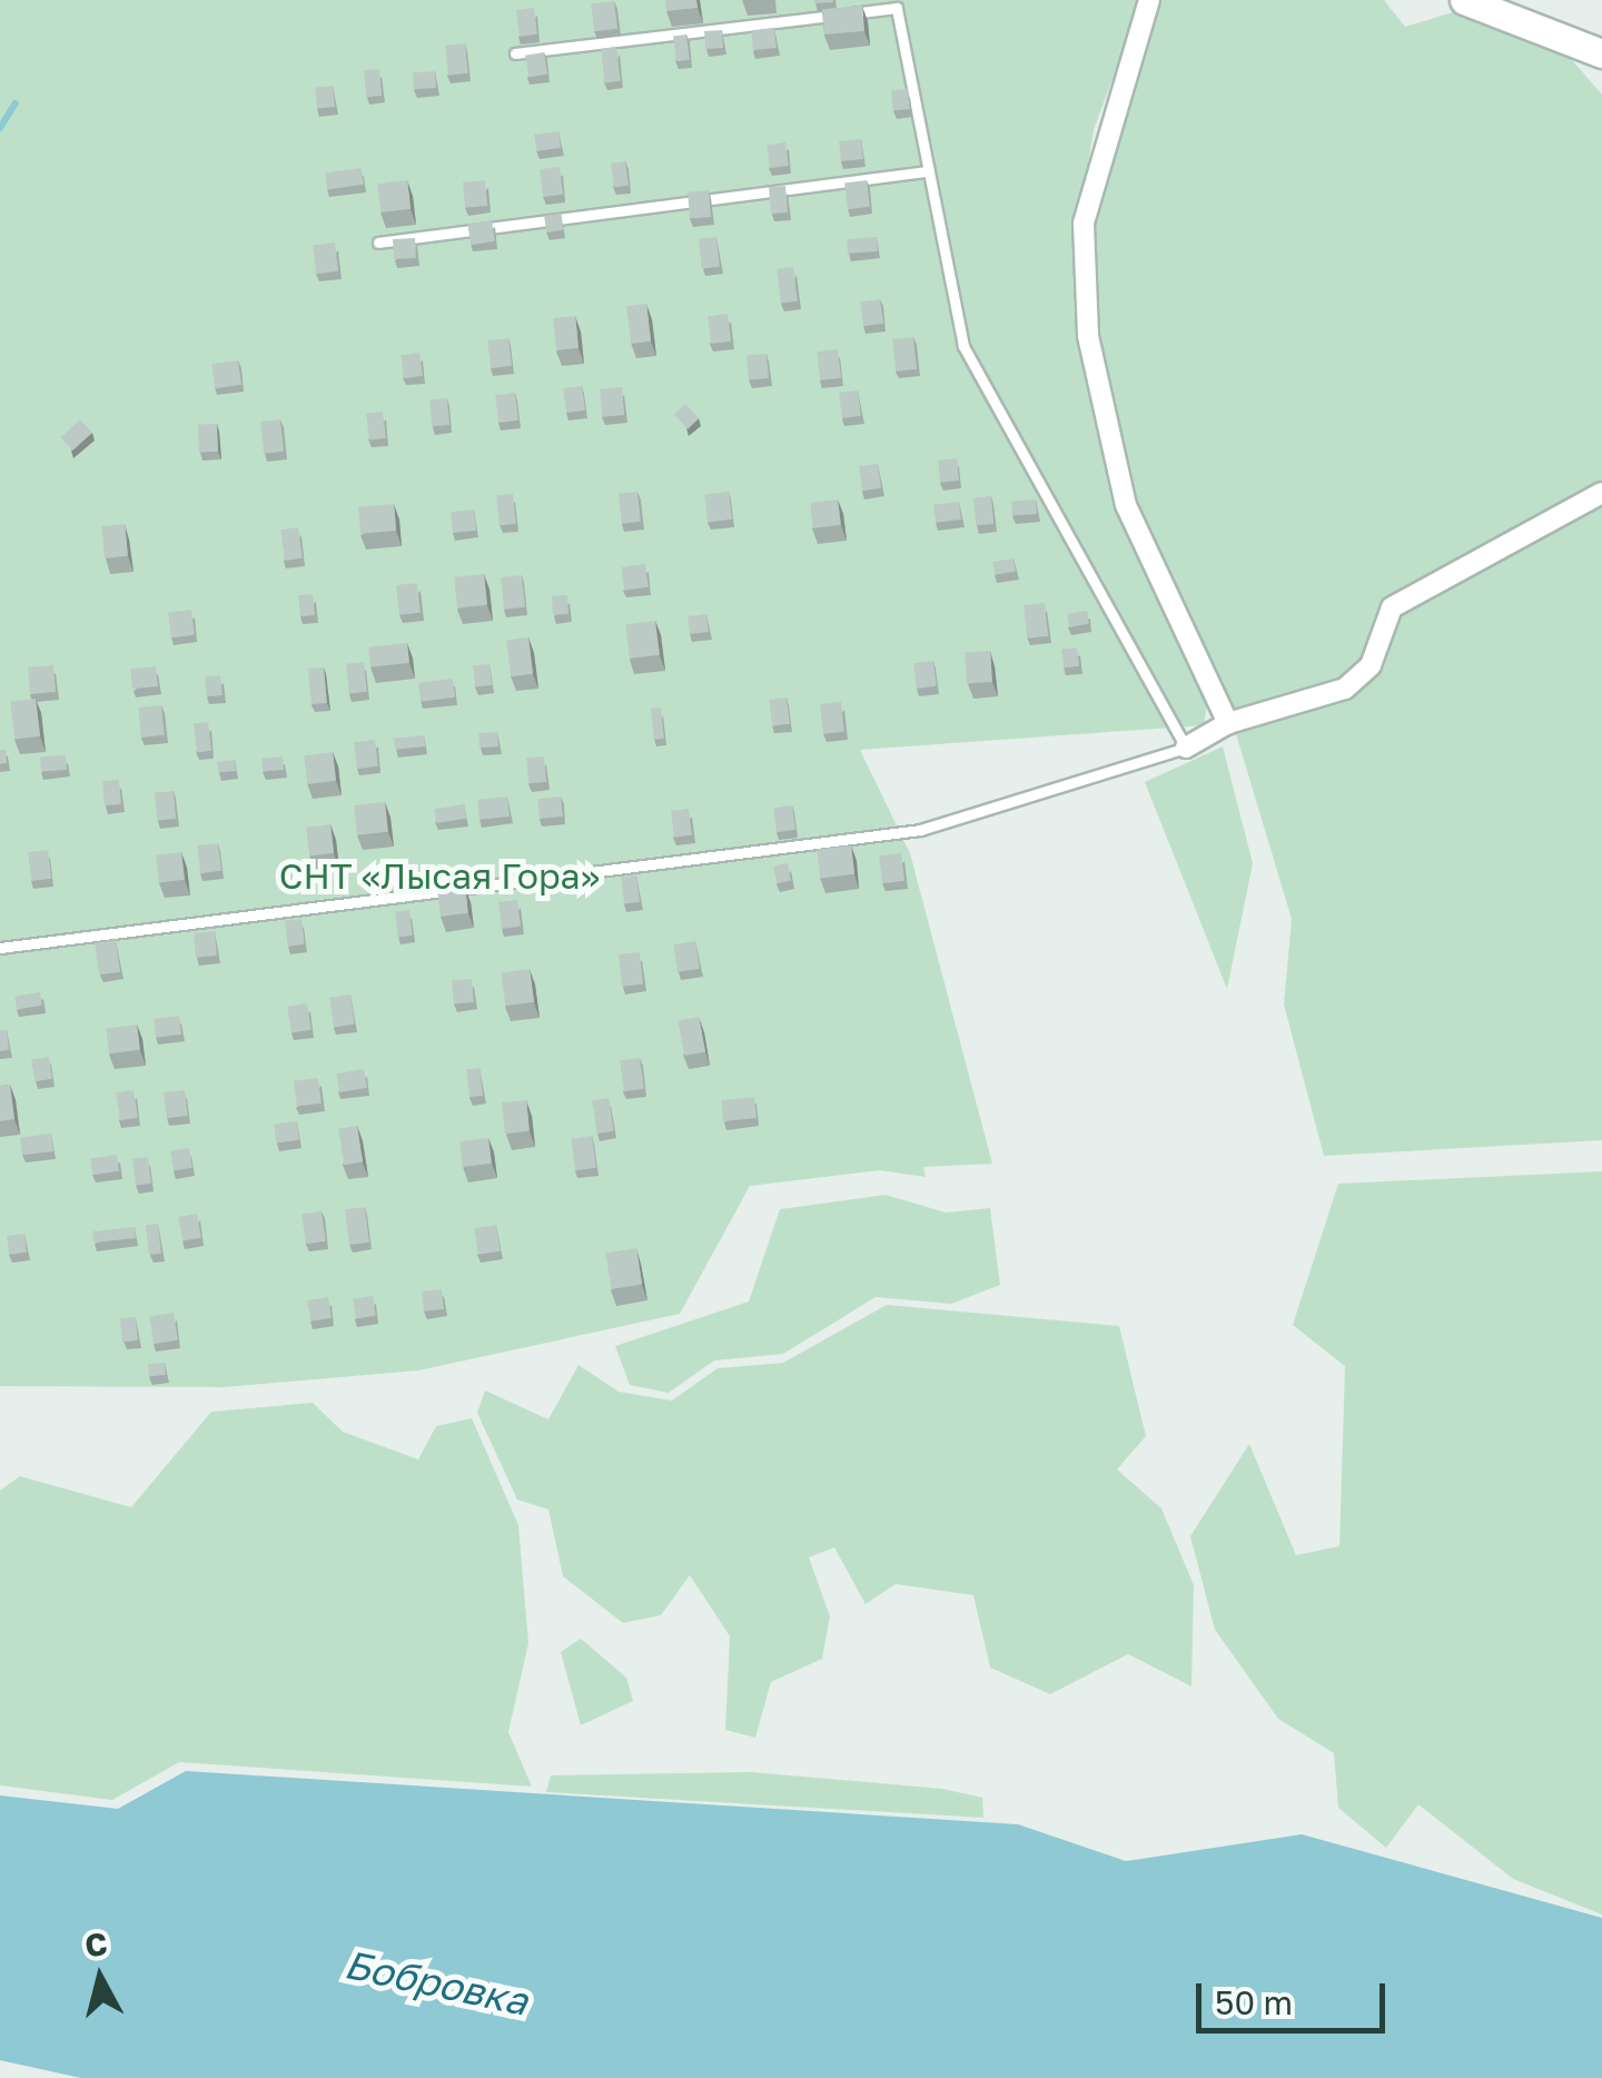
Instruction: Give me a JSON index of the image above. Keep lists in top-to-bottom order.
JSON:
{
  "water": ["Бобровка"],
  "parks": ["СНТ «Лысая Гора»"],
  "scale_bar": "50 m",
  "north": "top"
}
